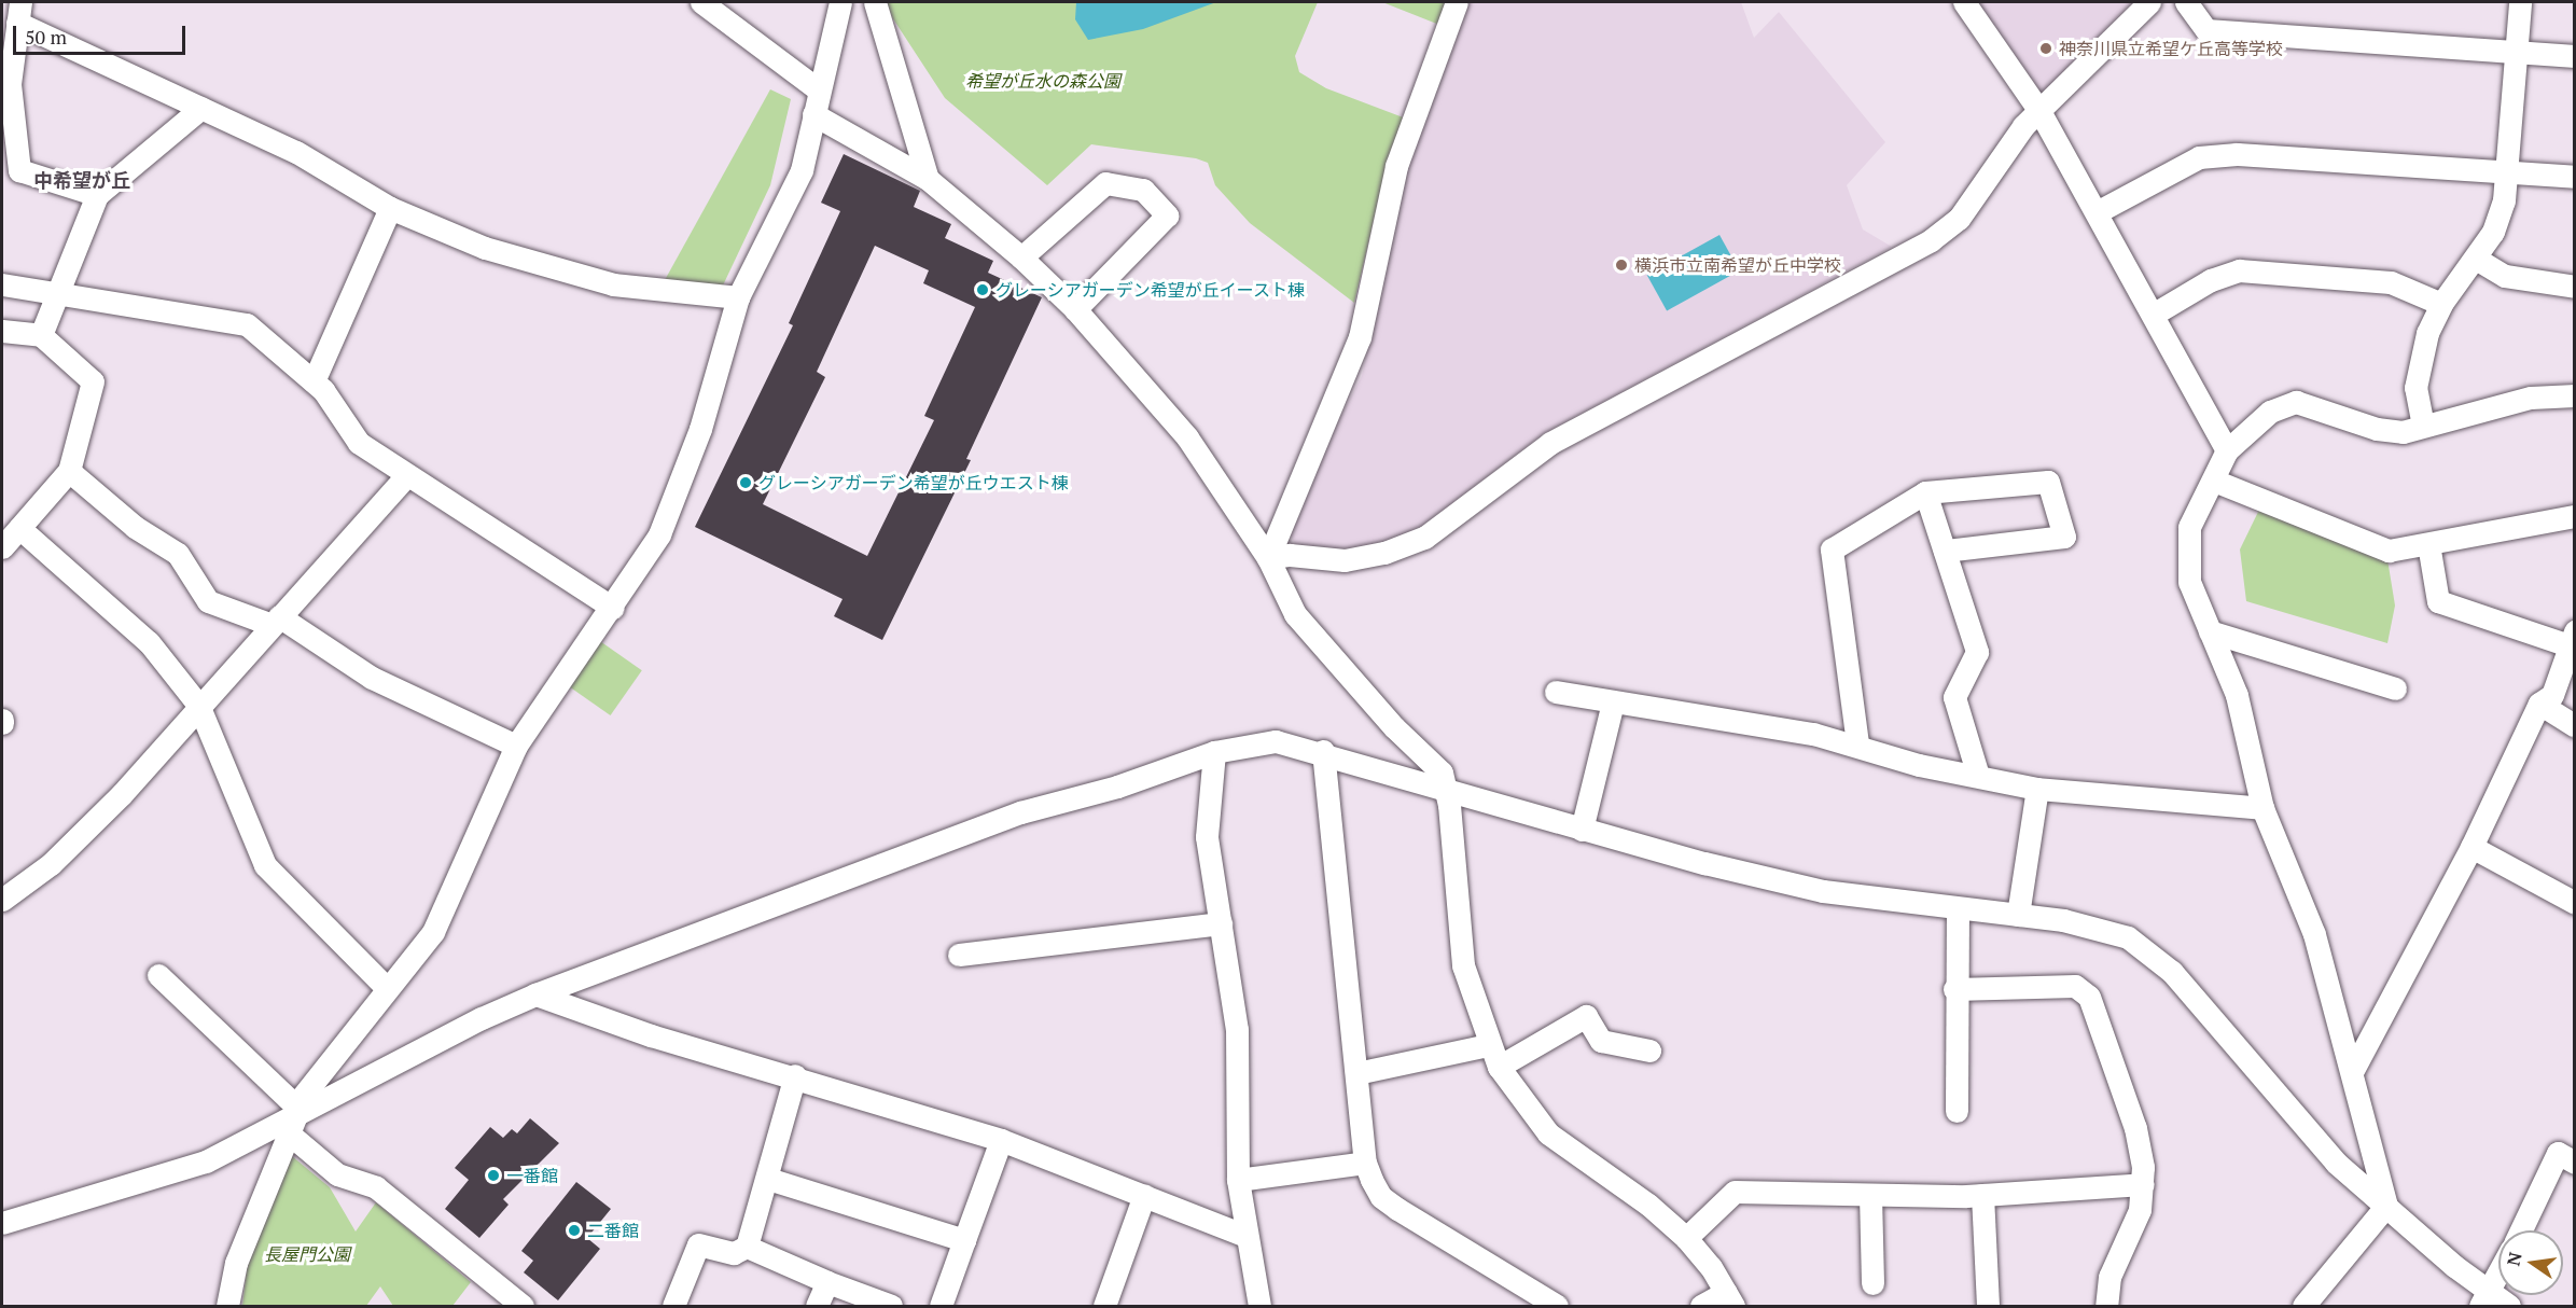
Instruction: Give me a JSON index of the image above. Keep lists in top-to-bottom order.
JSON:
{
  "districts": ["中希望が丘"],
  "parks": ["希望が丘水の森公園", "長屋門公園"],
  "places": [
    "神奈川県立希望ケ丘高等学校",
    "横浜市立南希望が丘中学校",
    "グレーシアガーデン希望が丘イースト棟",
    "グレーシアガーデン希望が丘ウエスト棟",
    "一番館",
    "二番館"
  ],
  "scale_bar": "50 m",
  "north": "left"
}
